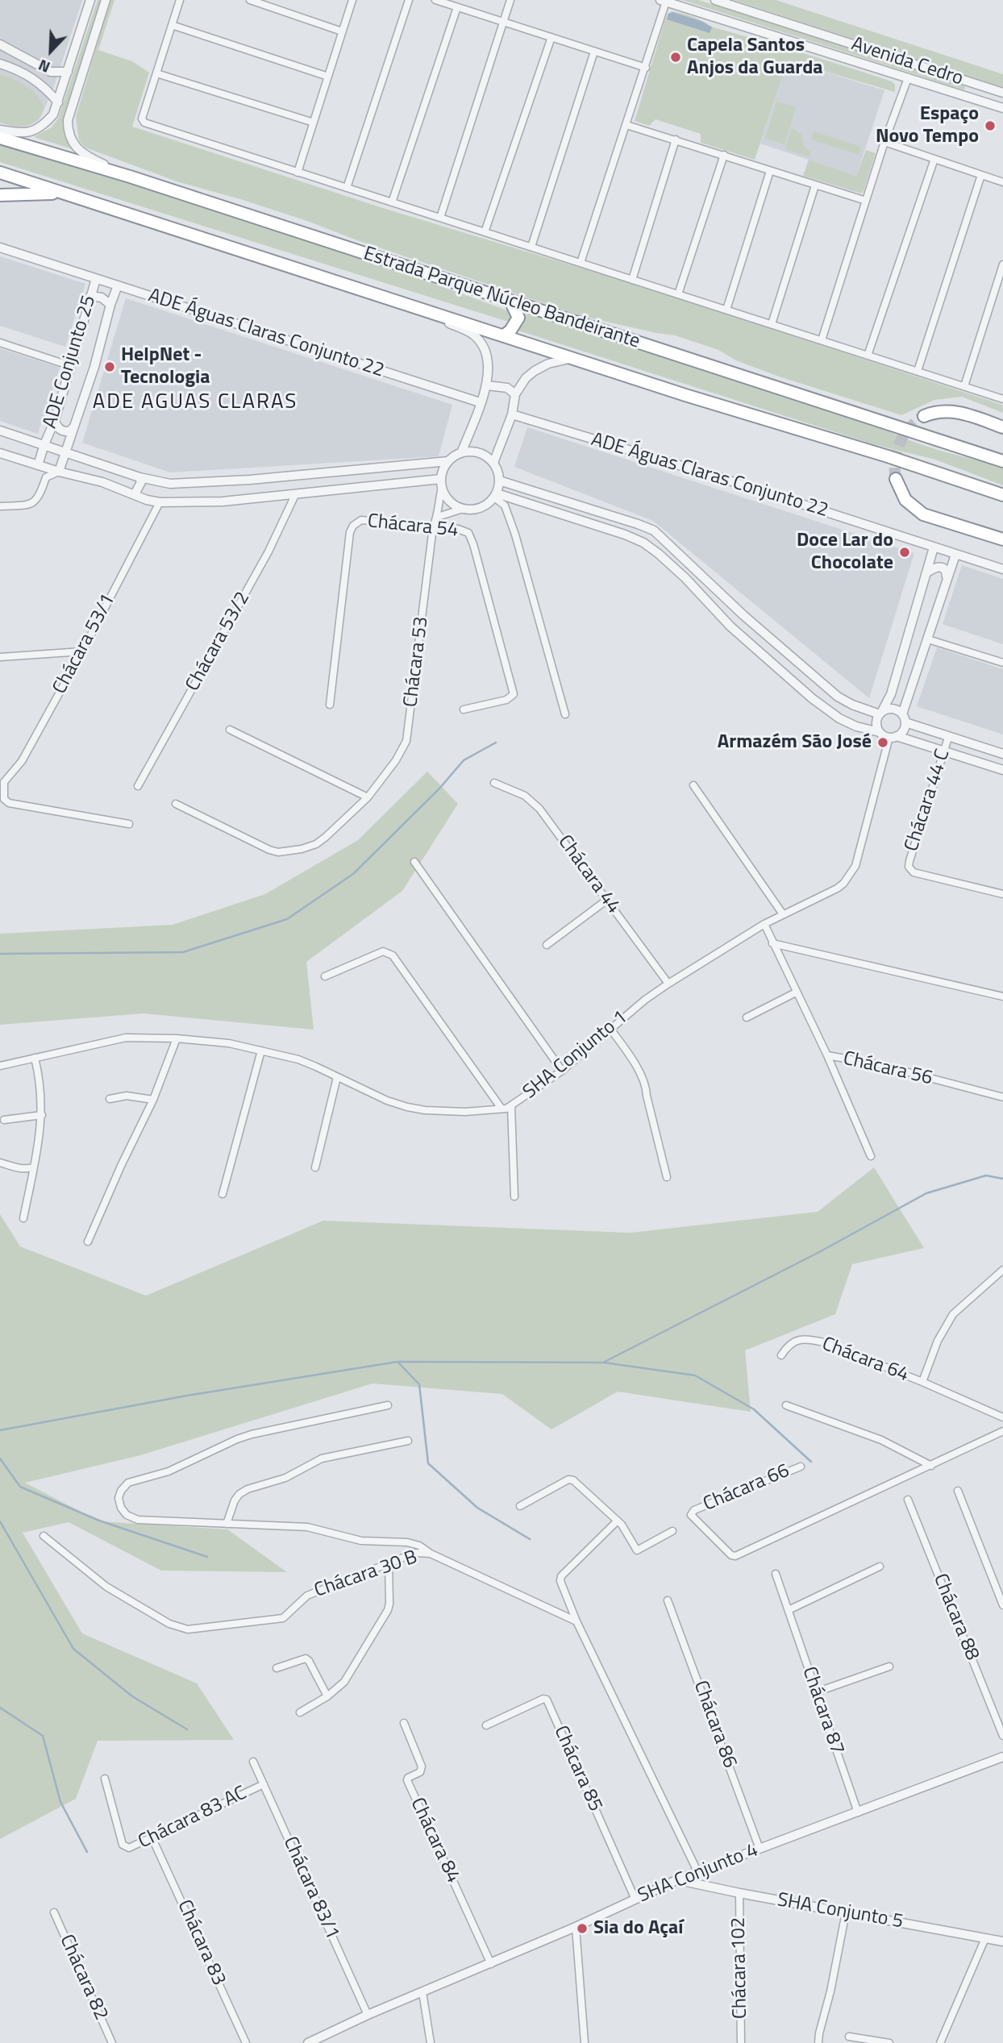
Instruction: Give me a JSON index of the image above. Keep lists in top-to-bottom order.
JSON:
{
  "streets": {
    "highway": ["Estrada Parque Núcleo Bandeirante"],
    "street": [
      "Avenida Cedro",
      "ADE Águas Claras Conjunto 22",
      "ADE Conjunto 25",
      "Chácara 54",
      "Chácara 53/2",
      "Chácara 53/1",
      "Chácara 53",
      "Chácara 44 C",
      "Chácara 44",
      "SHA Conjunto 1",
      "Chácara 56",
      "Chácara 64",
      "Chácara 66",
      "Chácara 30 B",
      "Chácara 88",
      "Chácara 87",
      "Chácara 86",
      "Chácara 85",
      "Chácara 83 AC",
      "Chácara 84",
      "SHA Conjunto 4",
      "Chácara 83/1",
      "SHA Conjunto 5",
      "Chácara 83",
      "Chácara 102",
      "Chácara 82"
    ]
  },
  "crossings": [
    ["ADE Águas Claras Conjunto 22", "ADE Conjunto 25"],
    ["Chácara 54", "Chácara 53"],
    ["Chácara 44", "SHA Conjunto 1"],
    ["SHA Conjunto 1", "Chácara 56"],
    ["Chácara 87", "SHA Conjunto 4"],
    ["Chácara 86", "SHA Conjunto 4"],
    ["Chácara 85", "SHA Conjunto 4"],
    ["Chácara 83 AC", "Chácara 83/1"],
    ["Chácara 84", "SHA Conjunto 4"],
    ["SHA Conjunto 4", "Chácara 83/1"],
    ["SHA Conjunto 4", "SHA Conjunto 5"],
    ["SHA Conjunto 5", "Chácara 102"]
  ],
  "districts": ["ADE AGUAS CLARAS"],
  "places": [
    "Capela Santos Anjos da Guarda",
    "Espaço Novo Tempo",
    "HelpNet - Tecnologia",
    "Doce Lar do Chocolate",
    "Armazém São José",
    "Sia do Açaí"
  ],
  "north": "bottom left"
}
